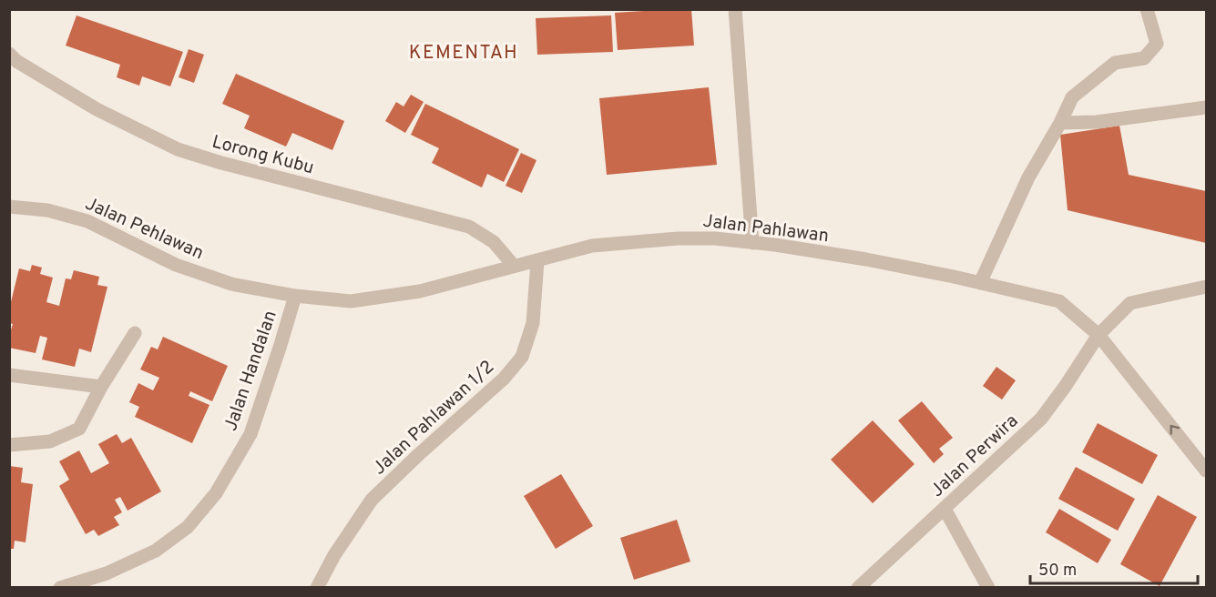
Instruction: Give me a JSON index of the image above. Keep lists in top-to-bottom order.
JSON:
{
  "streets": {
    "street": [
      "Lorong Kubu",
      "Jalan Pehlawan",
      "Jalan Pahlawan",
      "Jalan Handalan",
      "Jalan Pahlawan 1/2",
      "Jalan Perwira"
    ]
  },
  "crossings": [
    ["Lorong Kubu", "Jalan Pahlawan"],
    ["Jalan Pehlawan", "Jalan Pahlawan"],
    ["Jalan Pehlawan", "Jalan Handalan"],
    ["Jalan Pahlawan", "Jalan Handalan"],
    ["Jalan Pahlawan", "Jalan Pahlawan 1/2"],
    ["Jalan Pahlawan", "Jalan Perwira"]
  ],
  "districts": ["KEMENTAH"],
  "scale_bar": "50 m"
}
